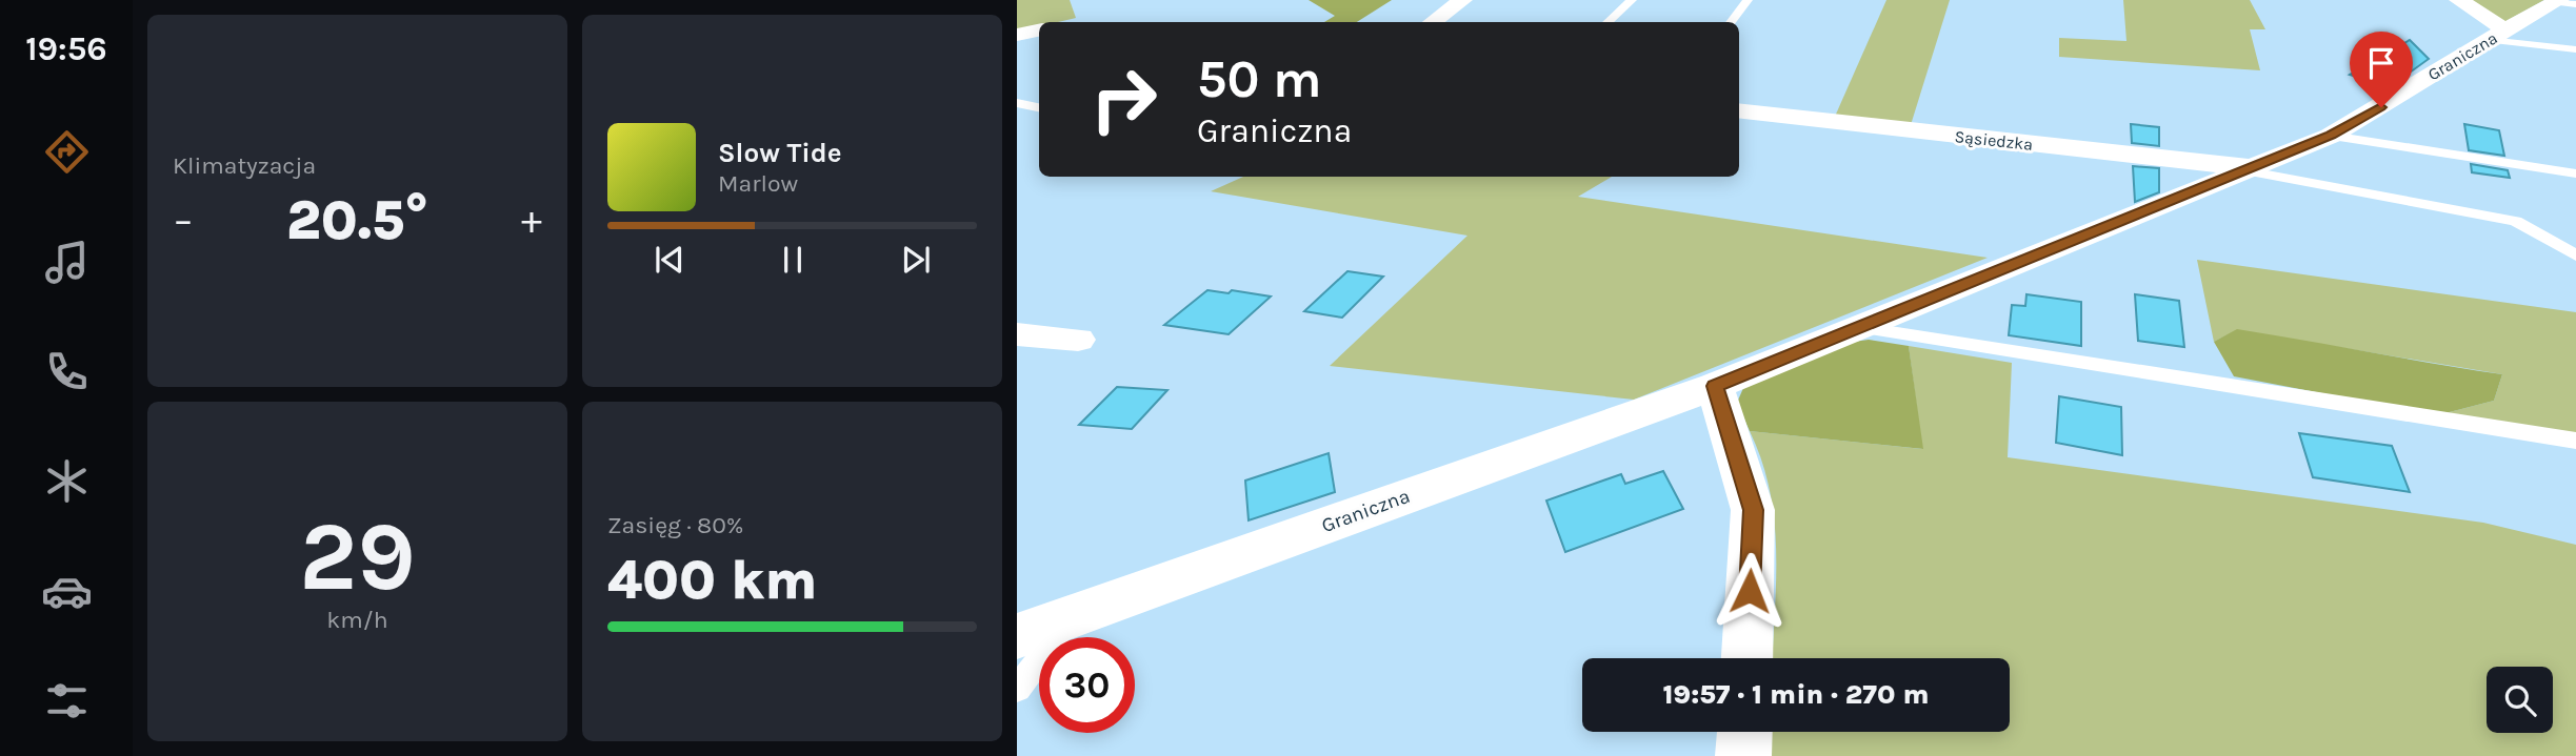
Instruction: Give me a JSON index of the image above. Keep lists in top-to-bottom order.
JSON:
{
  "streets": {
    "street": ["Graniczna", "Sąsiedzka"]
  },
  "crossings": [
    ["Graniczna", "Sąsiedzka"]
  ],
  "page": {
    "tabs": "19:56",
    "tile": [
      "Klimatyzacja",
      ["29", "km/h"],
      ["Zasięg · 80%", "400 km"]
    ],
    "turn": ["50 m", "Graniczna"],
    "song": ["Slow Tide", "Marlow"],
    "heat": ["−", "20.5°", "+"],
    "limit": "30",
    "trip": "19:57 · 1 min · 270 m"
  }
}
